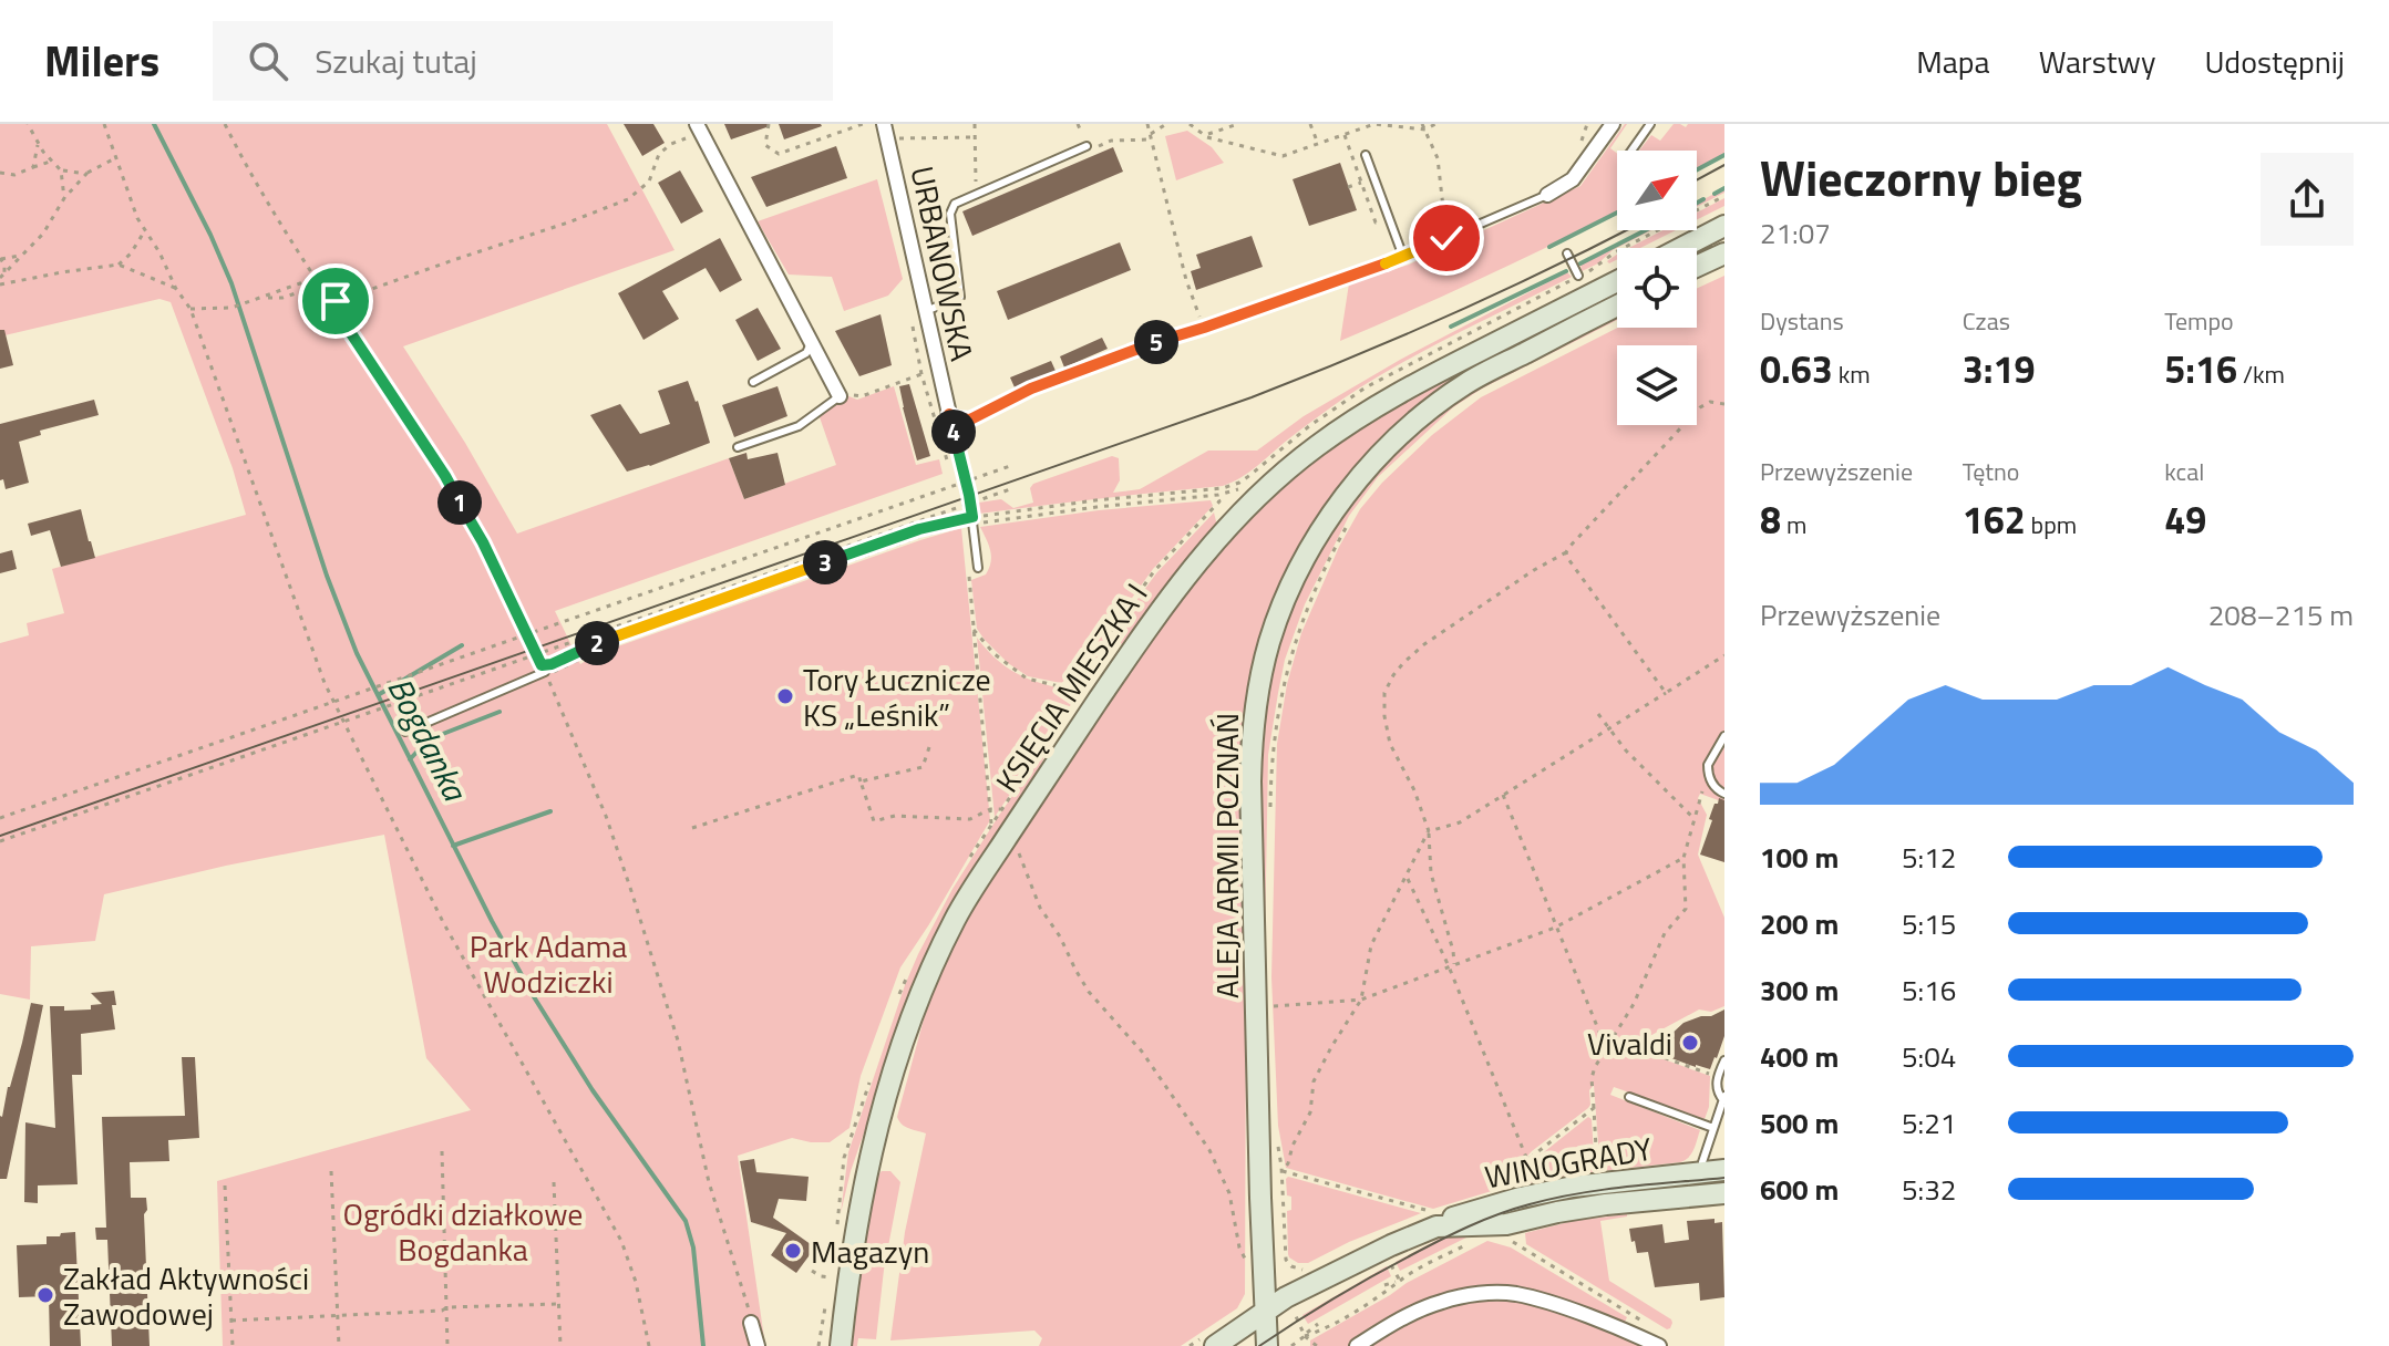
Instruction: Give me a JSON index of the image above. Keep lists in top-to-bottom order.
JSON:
{
  "streets": {
    "street": [
      "URBANOWSKA",
      "KSIĘCIA MIESZKA I",
      "ALEJA ARMII POZNAŃ",
      "WINOGRADY"
    ]
  },
  "crossings": [
    ["ALEJA ARMII POZNAŃ", "WINOGRADY"]
  ],
  "water": ["Bogdanka"],
  "parks": ["Park Adama Wodziczki", "Ogródki działkowe Bogdanka"],
  "places": [
    "Tory Łucznicze KS „Leśnik”",
    "Vivaldi",
    "Magazyn",
    "Zakład Aktywności Zawodowej"
  ],
  "north": "top right",
  "page": {
    "header": "Milers",
    "search": "Szukaj tutaj",
    "nav": ["Mapa", "Warstwy", "Udostępnij"],
    "heading": ["Wieczorny bieg", "21:07"],
    "stats": [
      ["Dystans", "0.63 km"],
      ["Czas", "3:19"],
      ["Tempo", "5:16 /km"],
      ["Przewyższenie", "8 m"],
      ["Tętno", "162 bpm"],
      ["kcal", "49"]
    ],
    "pins": [
      "5",
      "4",
      "1",
      "3",
      "2"
    ],
    "chart": ["Przewyższenie", "208–215 m"],
    "list": [
      {
        "name": "100 m",
        "note": "5:12"
      },
      {
        "name": "200 m",
        "note": "5:15"
      },
      {
        "name": "300 m",
        "note": "5:16"
      },
      {
        "name": "400 m",
        "note": "5:04"
      },
      {
        "name": "500 m",
        "note": "5:21"
      },
      {
        "name": "600 m",
        "note": "5:32"
      }
    ]
  }
}
